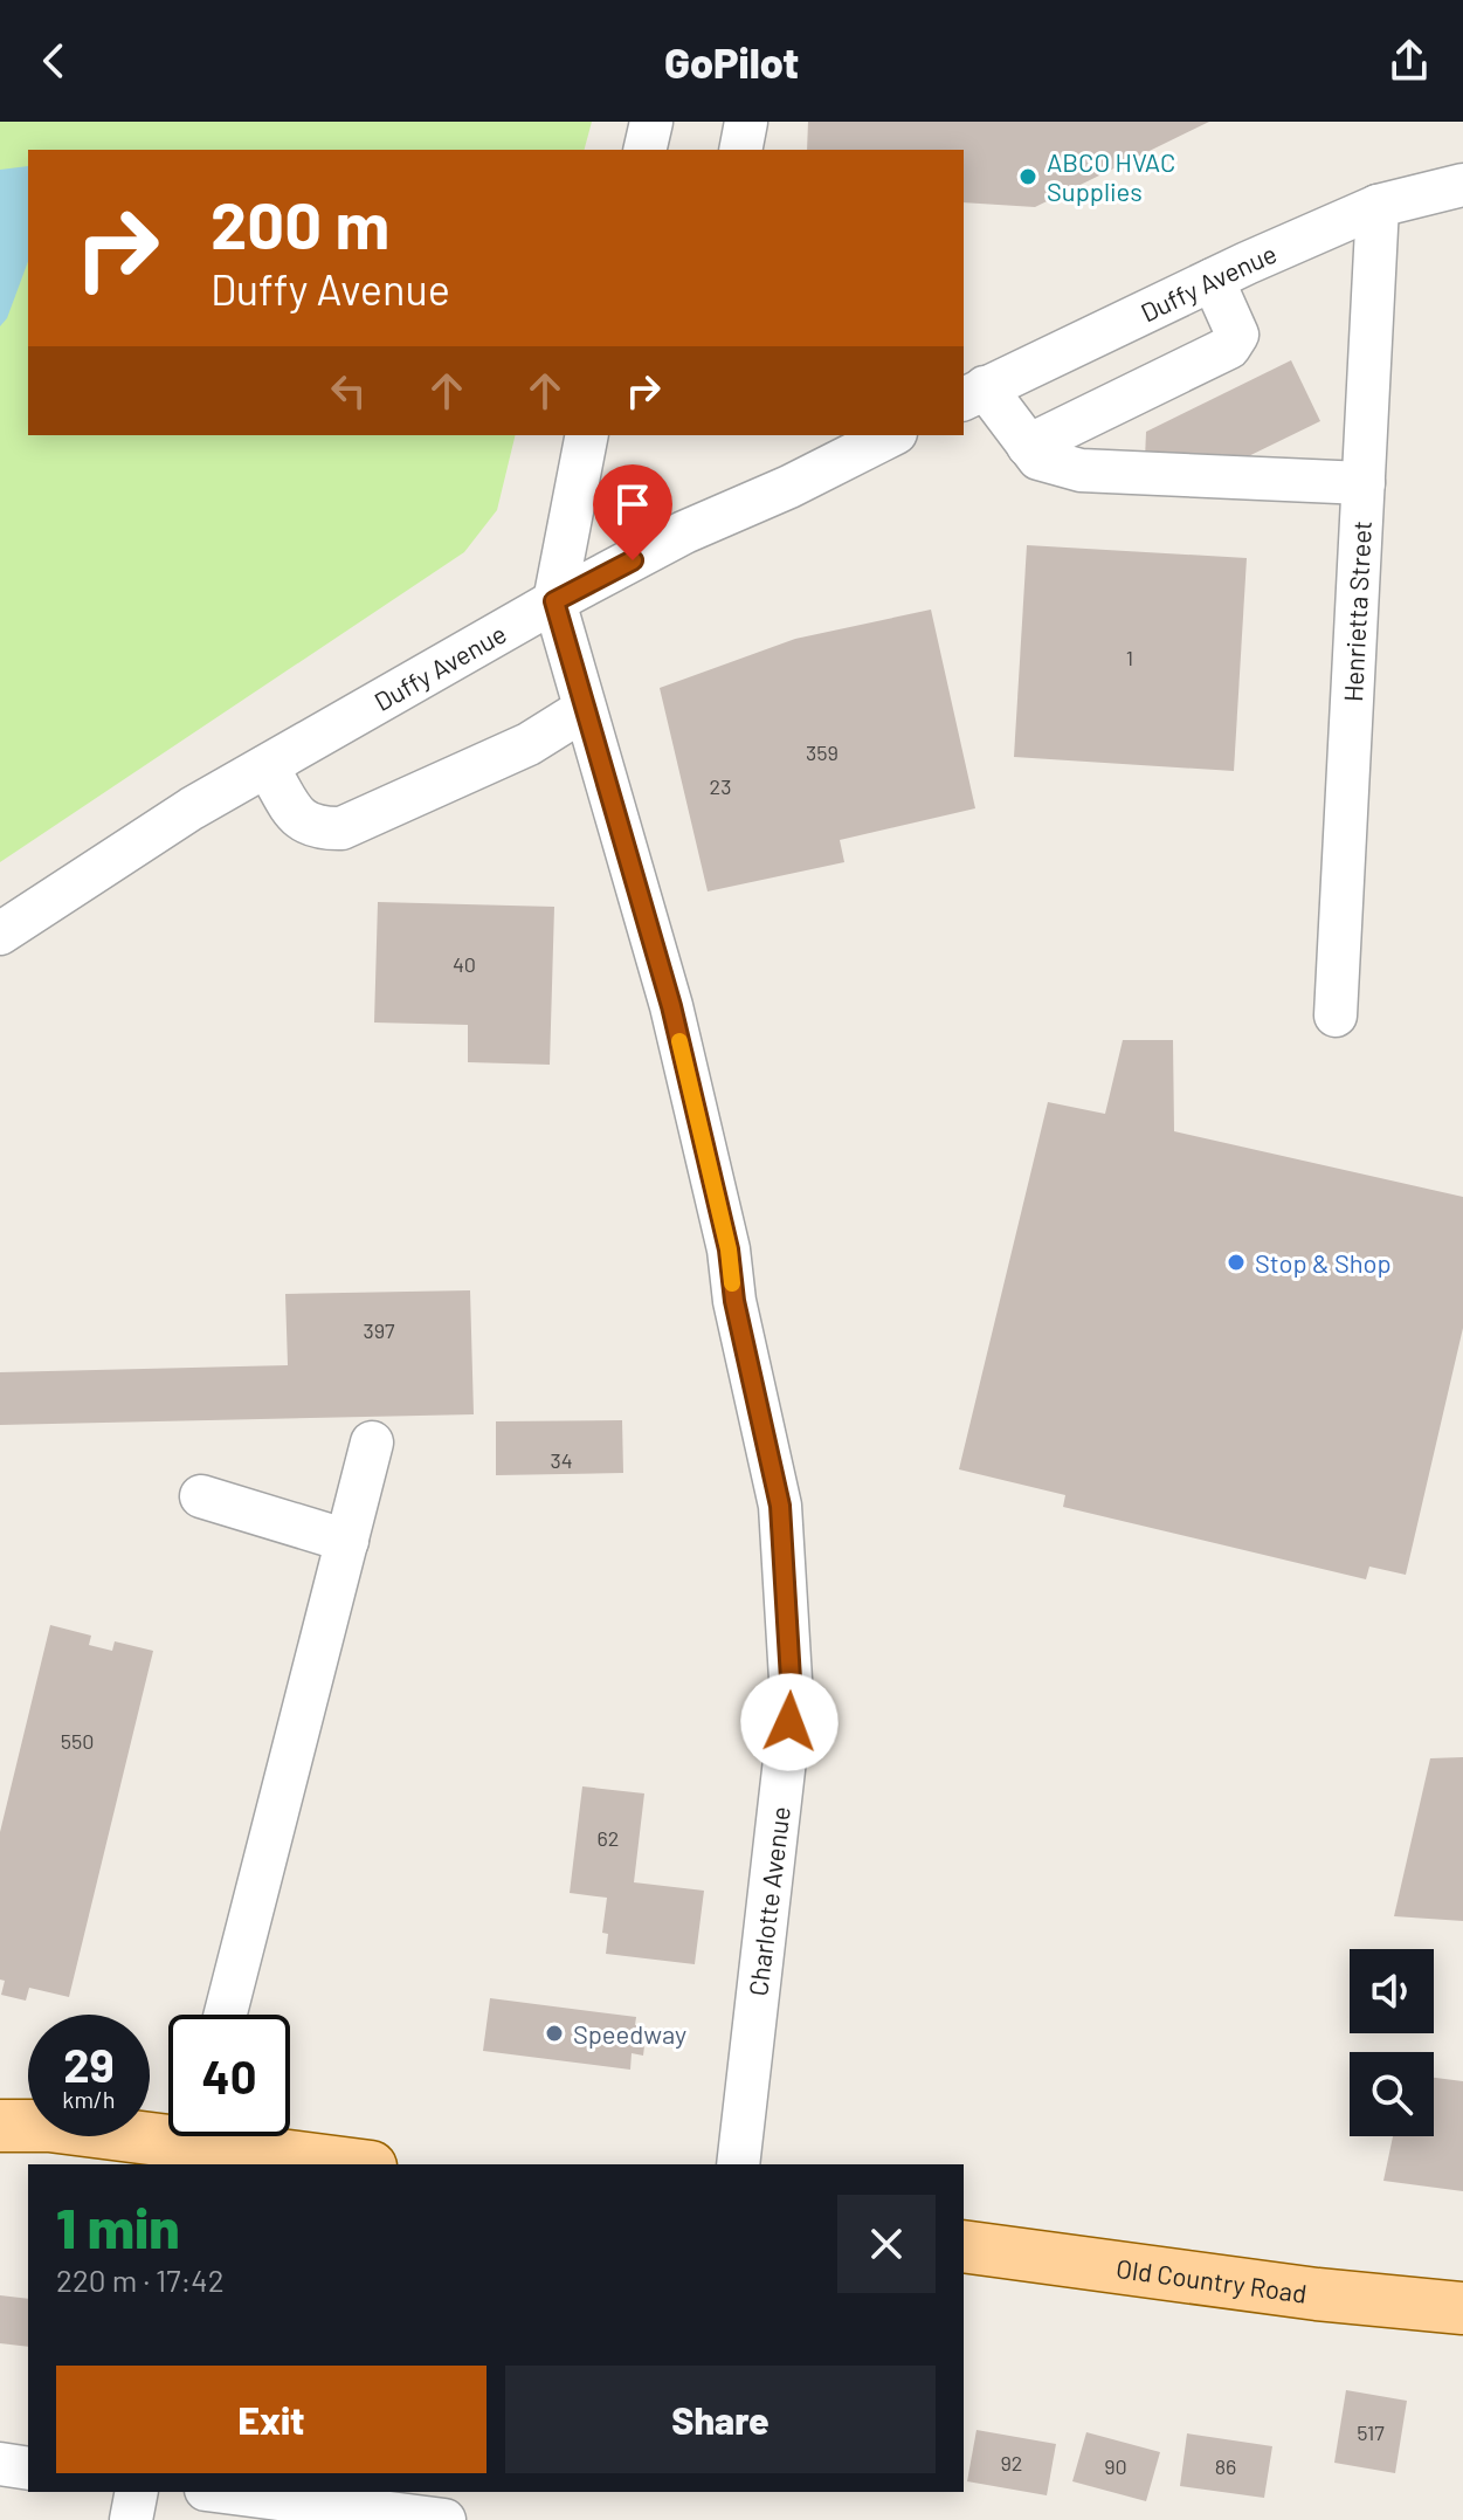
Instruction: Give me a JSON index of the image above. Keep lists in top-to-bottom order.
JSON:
{
  "streets": {
    "main road": ["Old Country Road"],
    "street": ["Duffy Avenue", "Henrietta Street", "Charlotte Avenue"]
  },
  "crossings": [
    ["Duffy Avenue", "Henrietta Street"],
    ["Duffy Avenue", "Charlotte Avenue"]
  ],
  "places": ["ABCO HVAC Supplies", "Stop & Shop", "Speedway"],
  "house_numbers": [
    "1",
    "359",
    "23",
    "40",
    "397",
    "34",
    "550",
    "62",
    "517",
    "92",
    "90",
    "86"
  ],
  "page": {
    "header": "GoPilot",
    "turn": ["200 m", "Duffy Avenue"],
    "speed": "29 km/h",
    "limit": "40",
    "heading": ["1 min", "220 m · 17:42"],
    "buttons": ["Exit", "Share"]
  }
}
